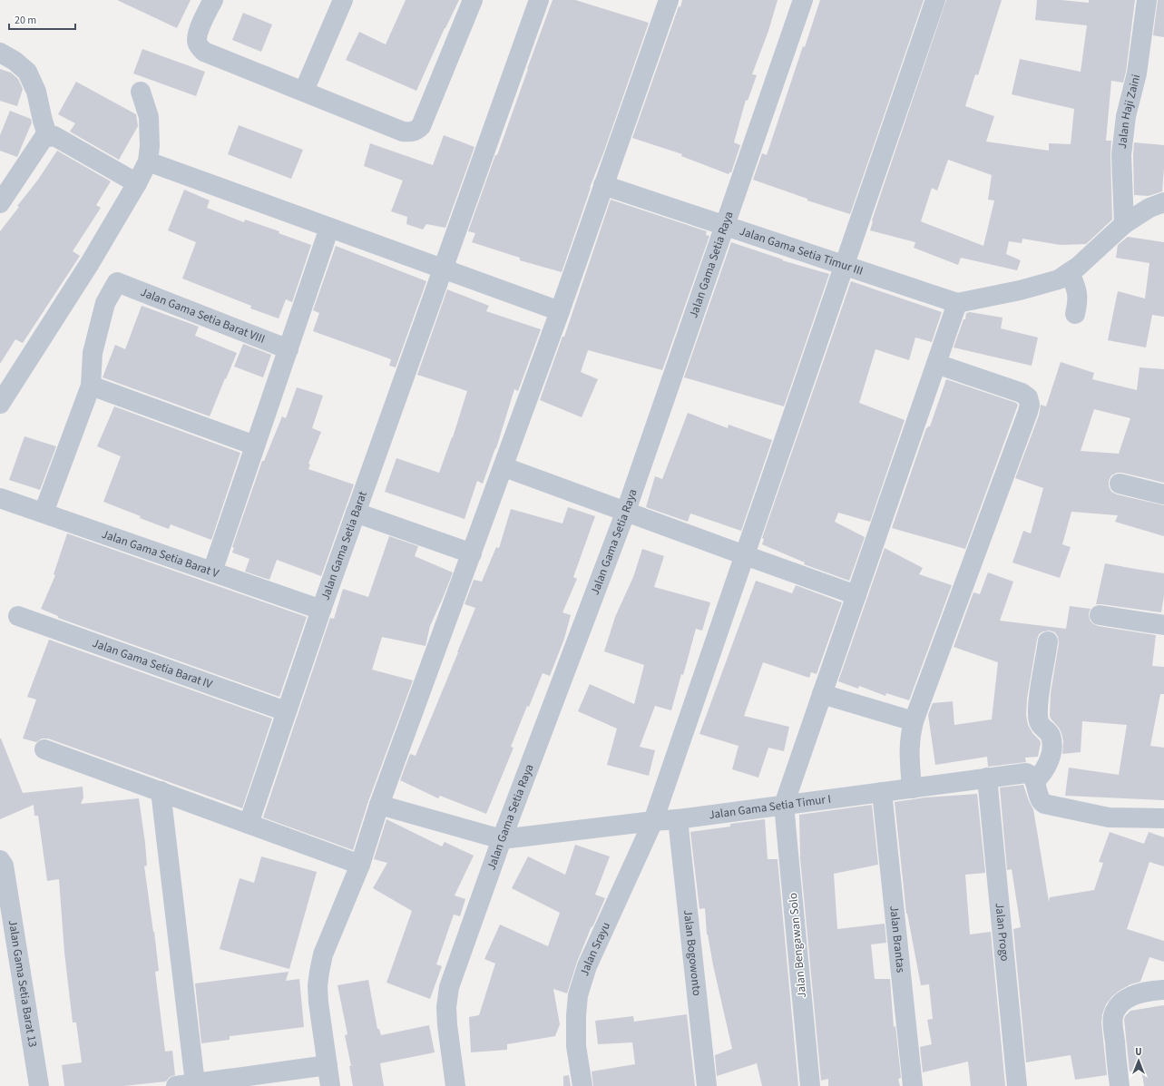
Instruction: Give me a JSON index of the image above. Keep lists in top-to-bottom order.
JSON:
{
  "streets": {
    "street": [
      "Jalan Haji Zaini",
      "Jalan Gama Setia Timur III",
      "Jalan Gama Setia Raya",
      "Jalan Gama Setia Barat VIII",
      "Jalan Gama Setia Barat",
      "Jalan Gama Setia Barat V",
      "Jalan Gama Setia Barat IV",
      "Jalan Gama Setia Timur I",
      "Jalan Progo",
      "Jalan Brantas",
      "Jalan Bengawan Solo",
      "Jalan Srayu",
      "Jalan Bogowonto",
      "Jalan Gama Setia Barat 13"
    ]
  },
  "crossings": [
    ["Jalan Gama Setia Timur III", "Jalan Gama Setia Raya"],
    ["Jalan Gama Setia Timur III", "Jalan Srayu"],
    ["Jalan Gama Setia Raya", "Jalan Gama Setia Timur I"],
    ["Jalan Gama Setia Barat", "Jalan Gama Setia Barat V"],
    ["Jalan Gama Setia Barat", "Jalan Gama Setia Barat IV"],
    ["Jalan Gama Setia Timur I", "Jalan Progo"],
    ["Jalan Gama Setia Timur I", "Jalan Brantas"],
    ["Jalan Gama Setia Timur I", "Jalan Bengawan Solo"],
    ["Jalan Gama Setia Timur I", "Jalan Srayu"],
    ["Jalan Gama Setia Timur I", "Jalan Bogowonto"]
  ],
  "scale_bar": "20 m",
  "north": "top"
}
